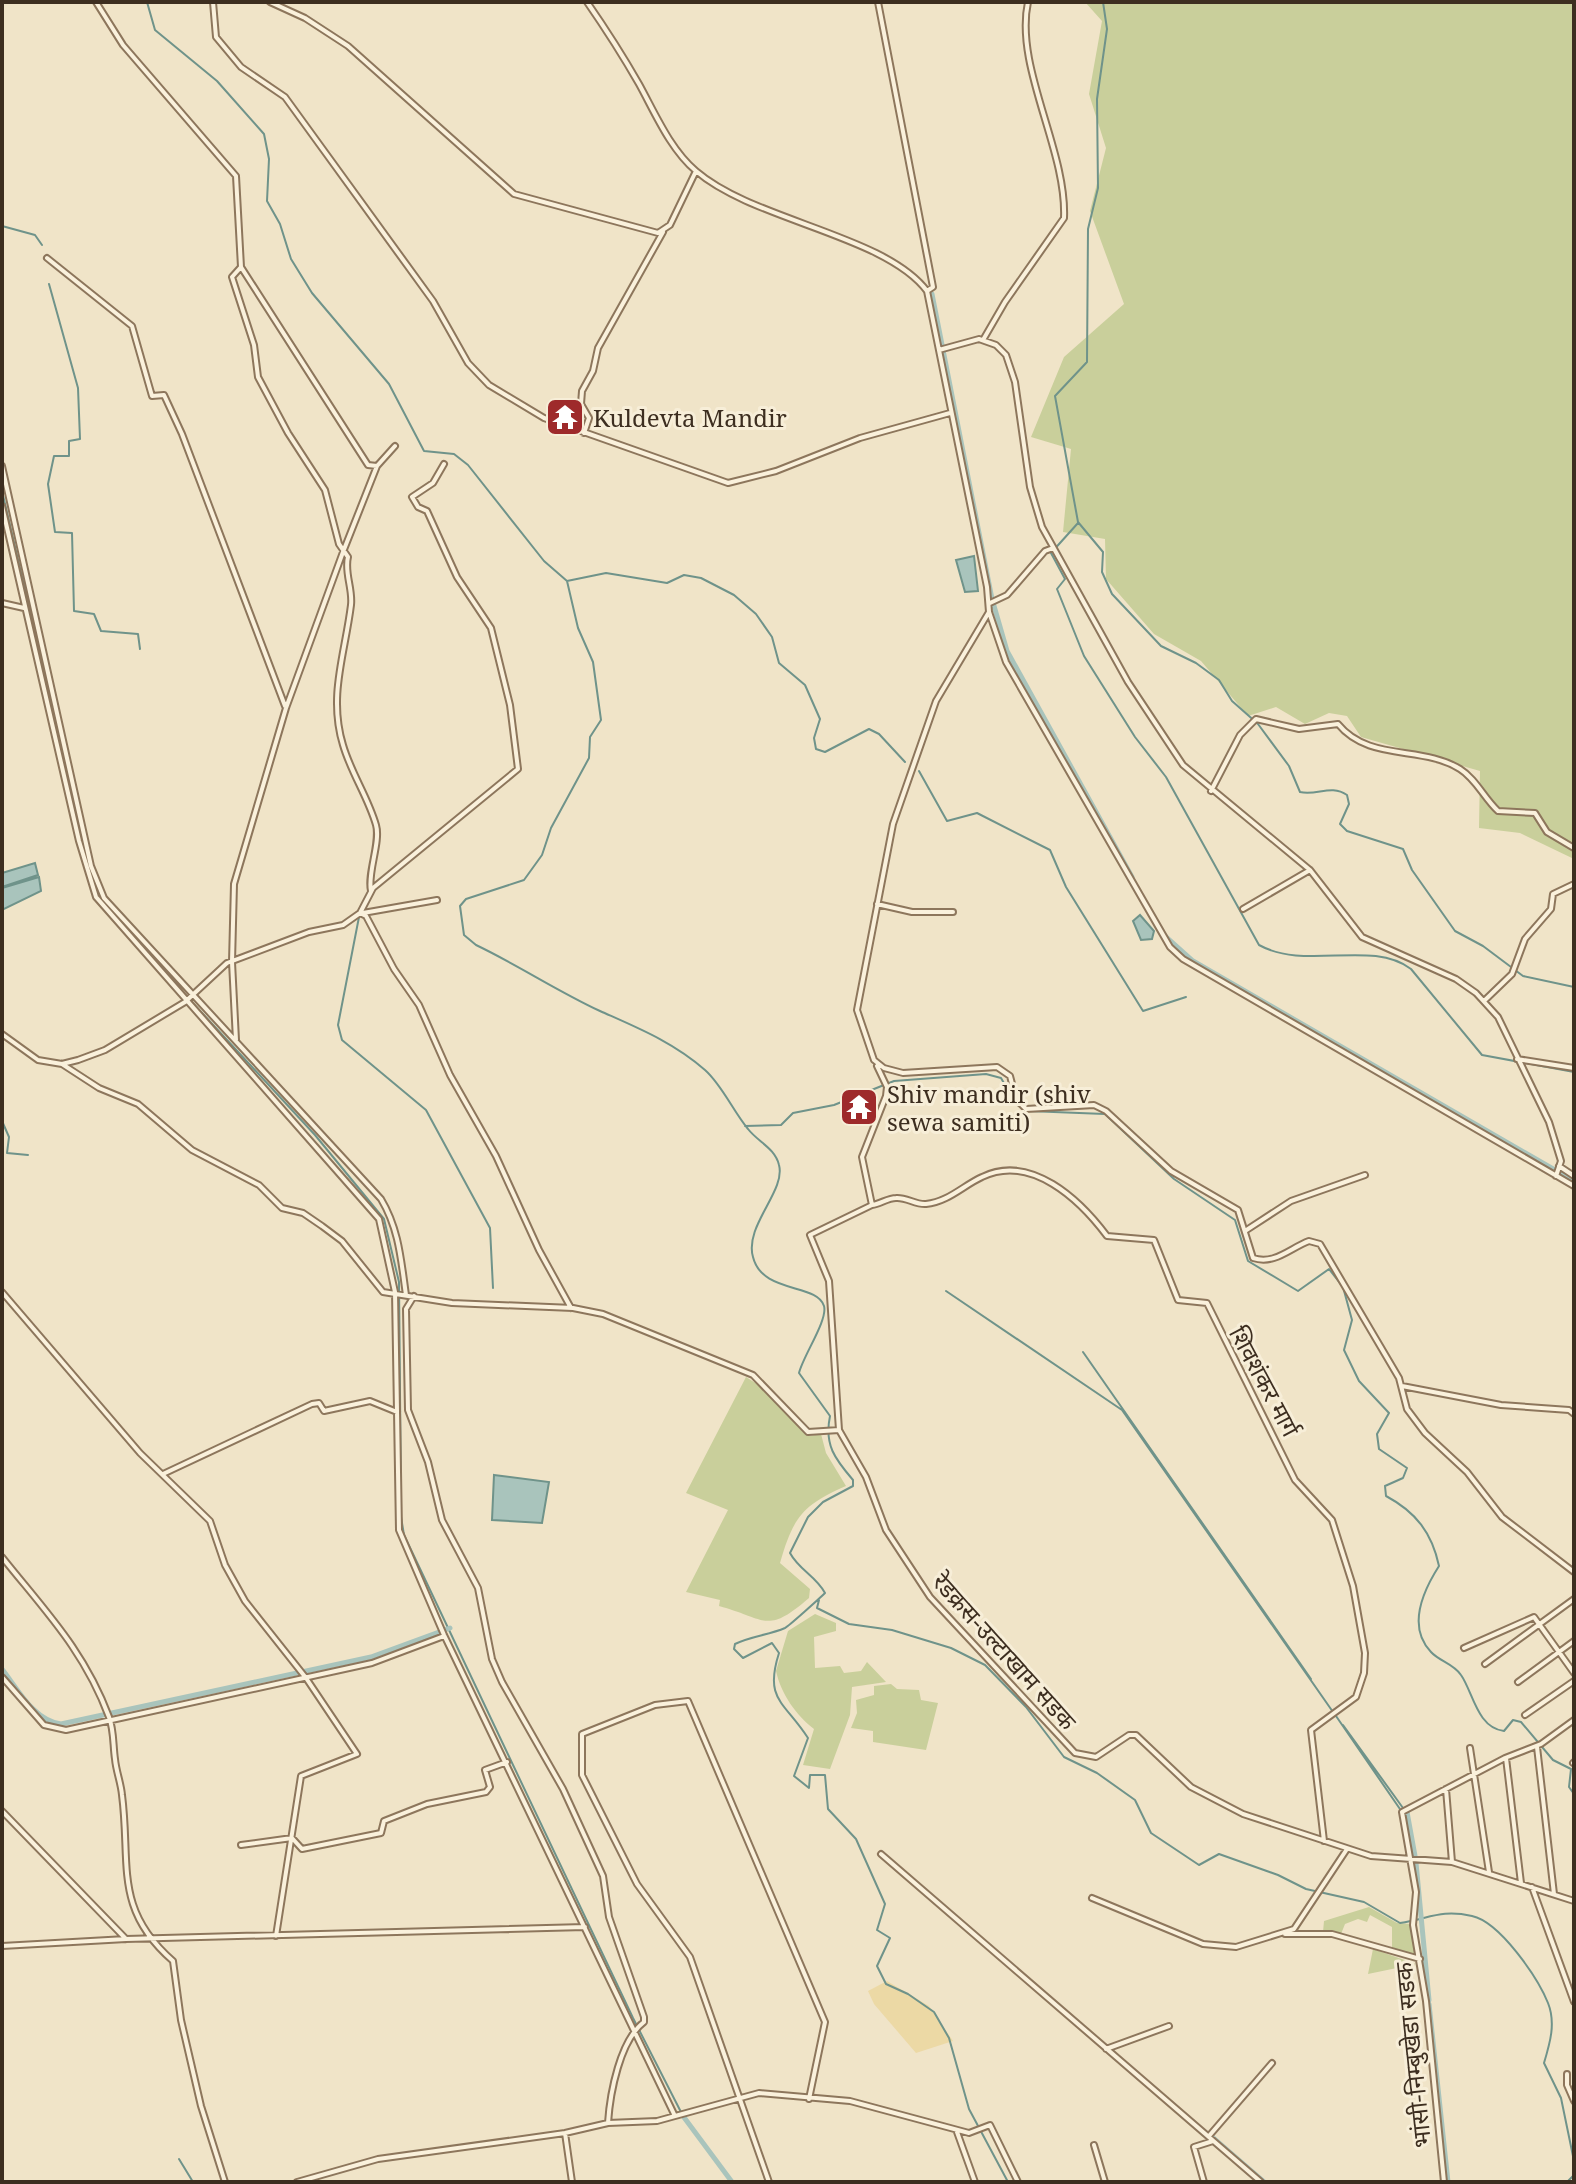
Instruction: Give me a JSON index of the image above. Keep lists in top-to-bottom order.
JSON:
{
  "streets": {
    "street": ["शिवशंकर मार्ग", "रेडक्रस-उल्टाखाम सडक", "भांसी-निम्बुखेडा सडक"]
  },
  "crossings": [
    ["शिवशंकर मार्ग", "रेडक्रस-उल्टाखाम सडक"],
    ["रेडक्रस-उल्टाखाम सडक", "भांसी-निम्बुखेडा सडक"]
  ],
  "places": {
    "temple": ["Kuldevta Mandir", "Shiv mandir (shiv sewa samiti)"]
  }
}
